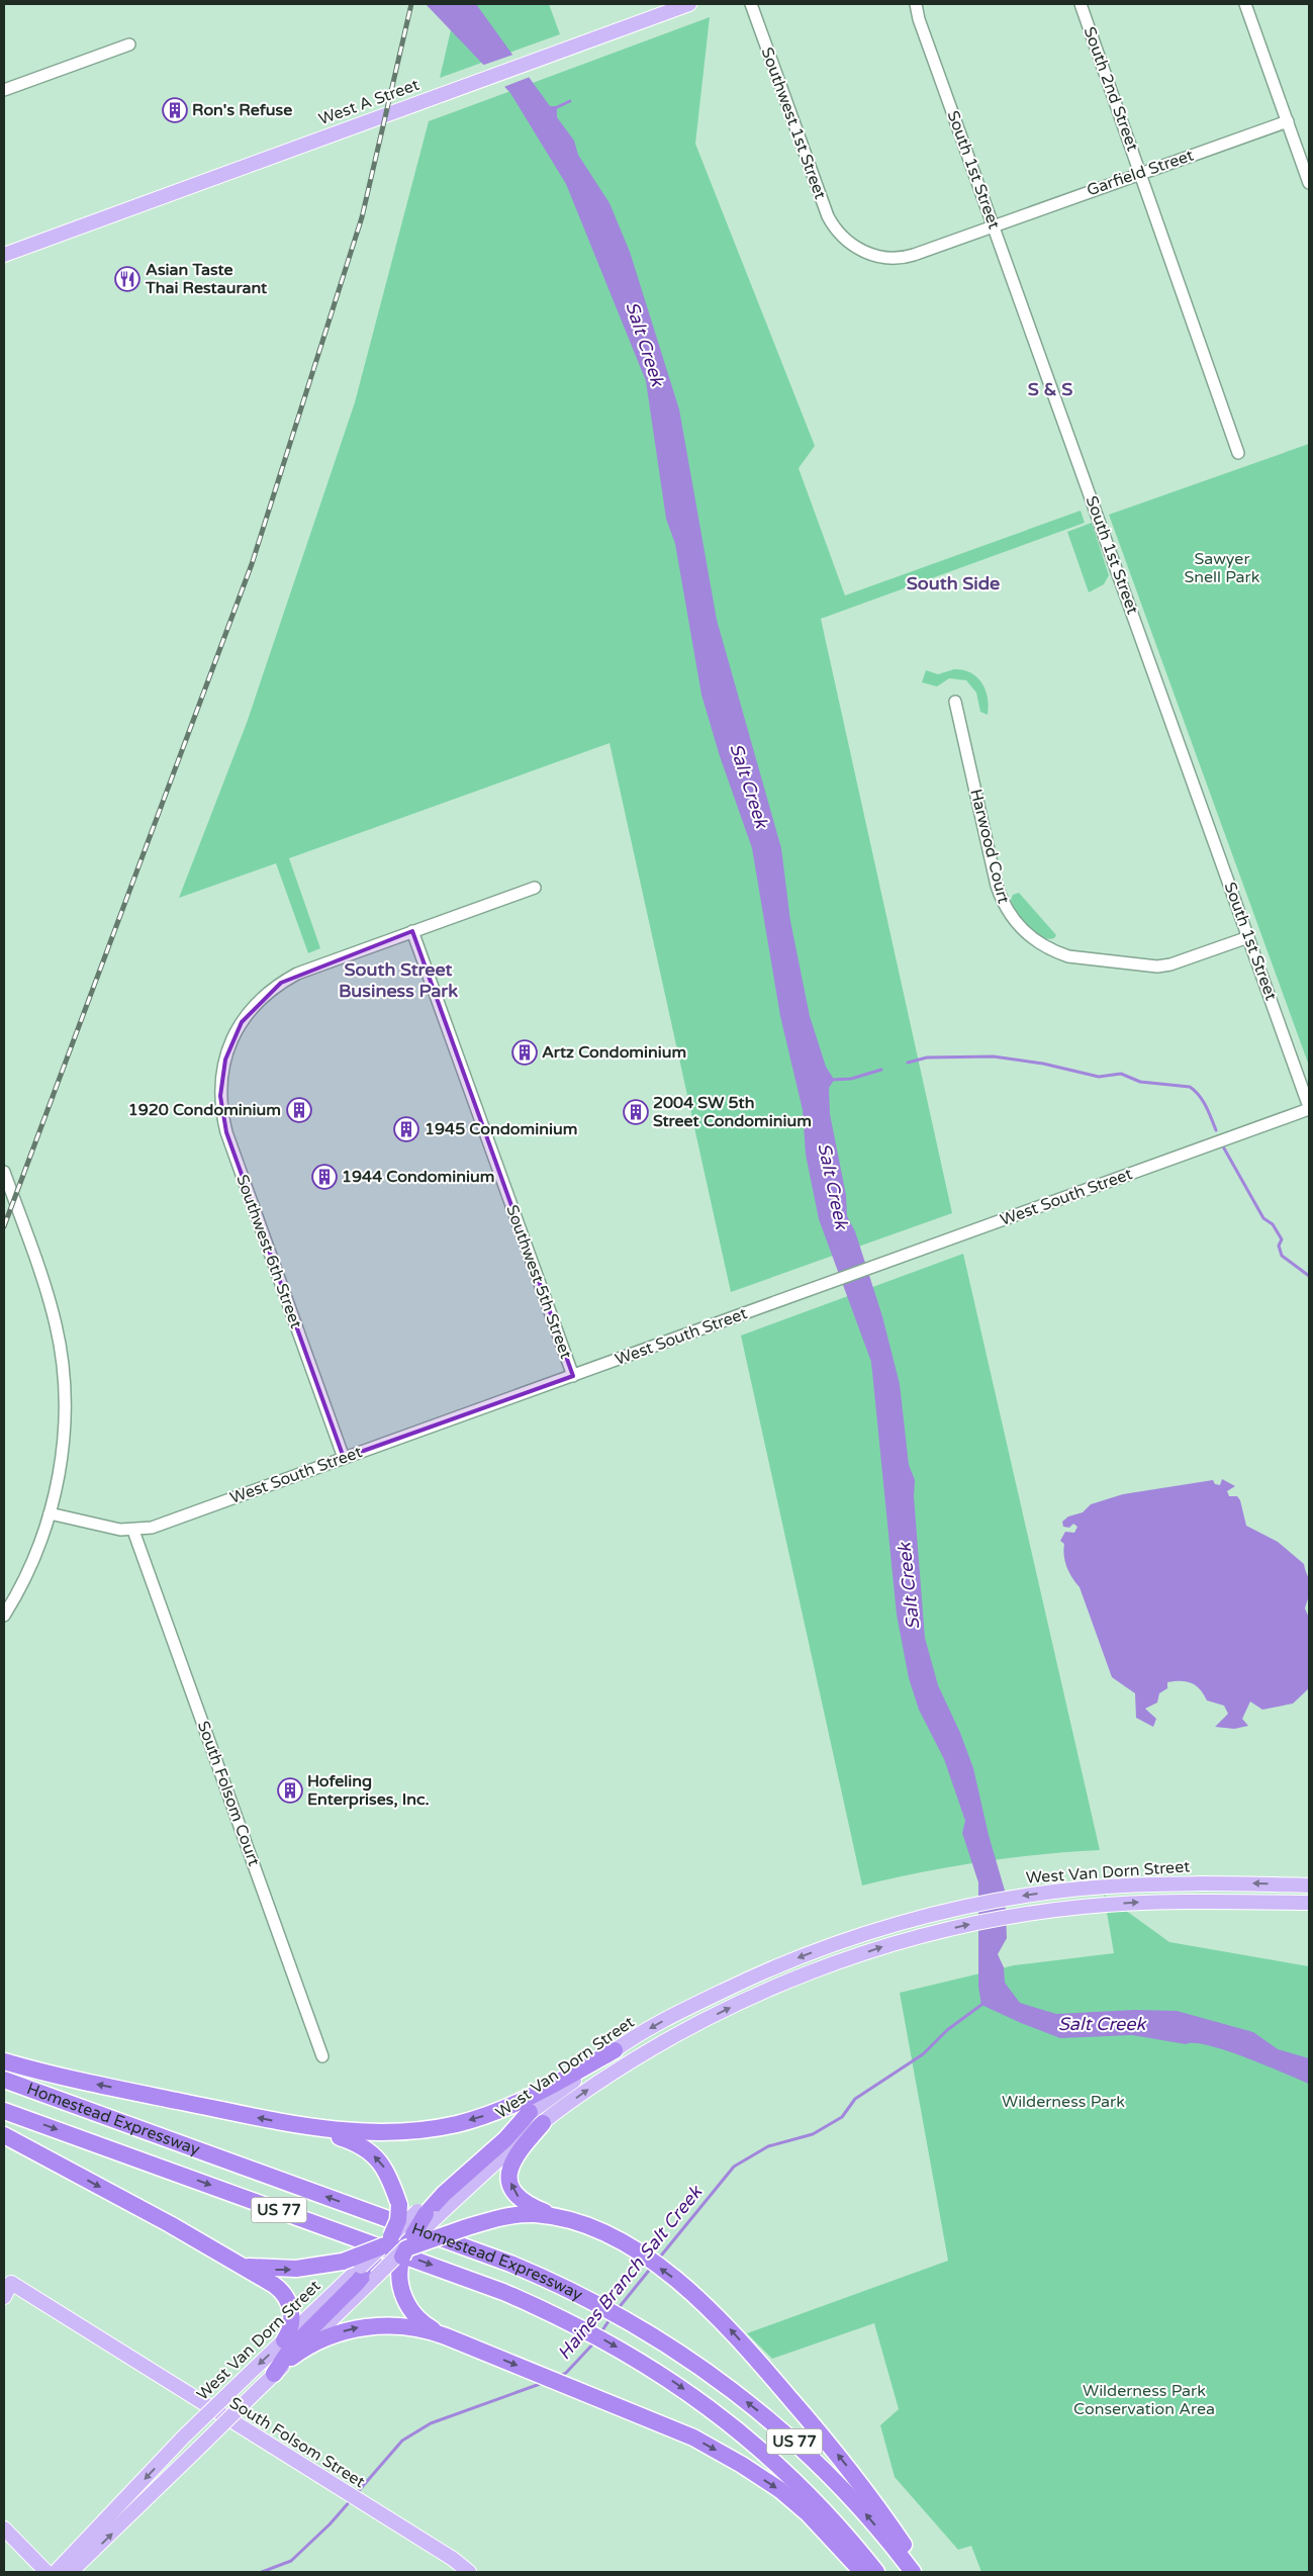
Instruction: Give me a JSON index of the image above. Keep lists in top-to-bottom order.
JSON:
{
  "streets": {
    "highway": ["Homestead Expressway", "US 77"],
    "main road": ["West A Street", "West Van Dorn Street", "South Folsom Street"],
    "street": [
      "South 2nd Street",
      "Southwest 1st Street",
      "South 1st Street",
      "Garfield Street",
      "Harwood Court",
      "West South Street",
      "Southwest 6th Street",
      "Southwest 5th Street",
      "South Folsom Court"
    ]
  },
  "crossings": [
    ["South 2nd Street", "Garfield Street"],
    ["Southwest 1st Street", "Garfield Street"],
    ["South 1st Street", "Garfield Street"],
    ["South 1st Street", "Harwood Court"],
    ["South 1st Street", "West South Street"],
    ["West South Street", "Southwest 6th Street"],
    ["West South Street", "Southwest 5th Street"],
    ["West South Street", "South Folsom Court"],
    ["Southwest 6th Street", "Southwest 5th Street"]
  ],
  "districts": ["S & S", "South Side", "South Street Business Park"],
  "water": ["Salt Creek", "Haines Branch Salt Creek"],
  "parks": ["Sawyer Snell Park", "Wilderness Park", "Wilderness Park Conservation Area"],
  "places": {
    "building": [
      "Ron's Refuse",
      "Artz Condominium",
      "1920 Condominium",
      "2004 SW 5th Street Condominium",
      "1945 Condominium",
      "1944 Condominium",
      "Hofeling Enterprises, Inc."
    ],
    "restaurant": ["Asian Taste Thai Restaurant"]
  }
}
